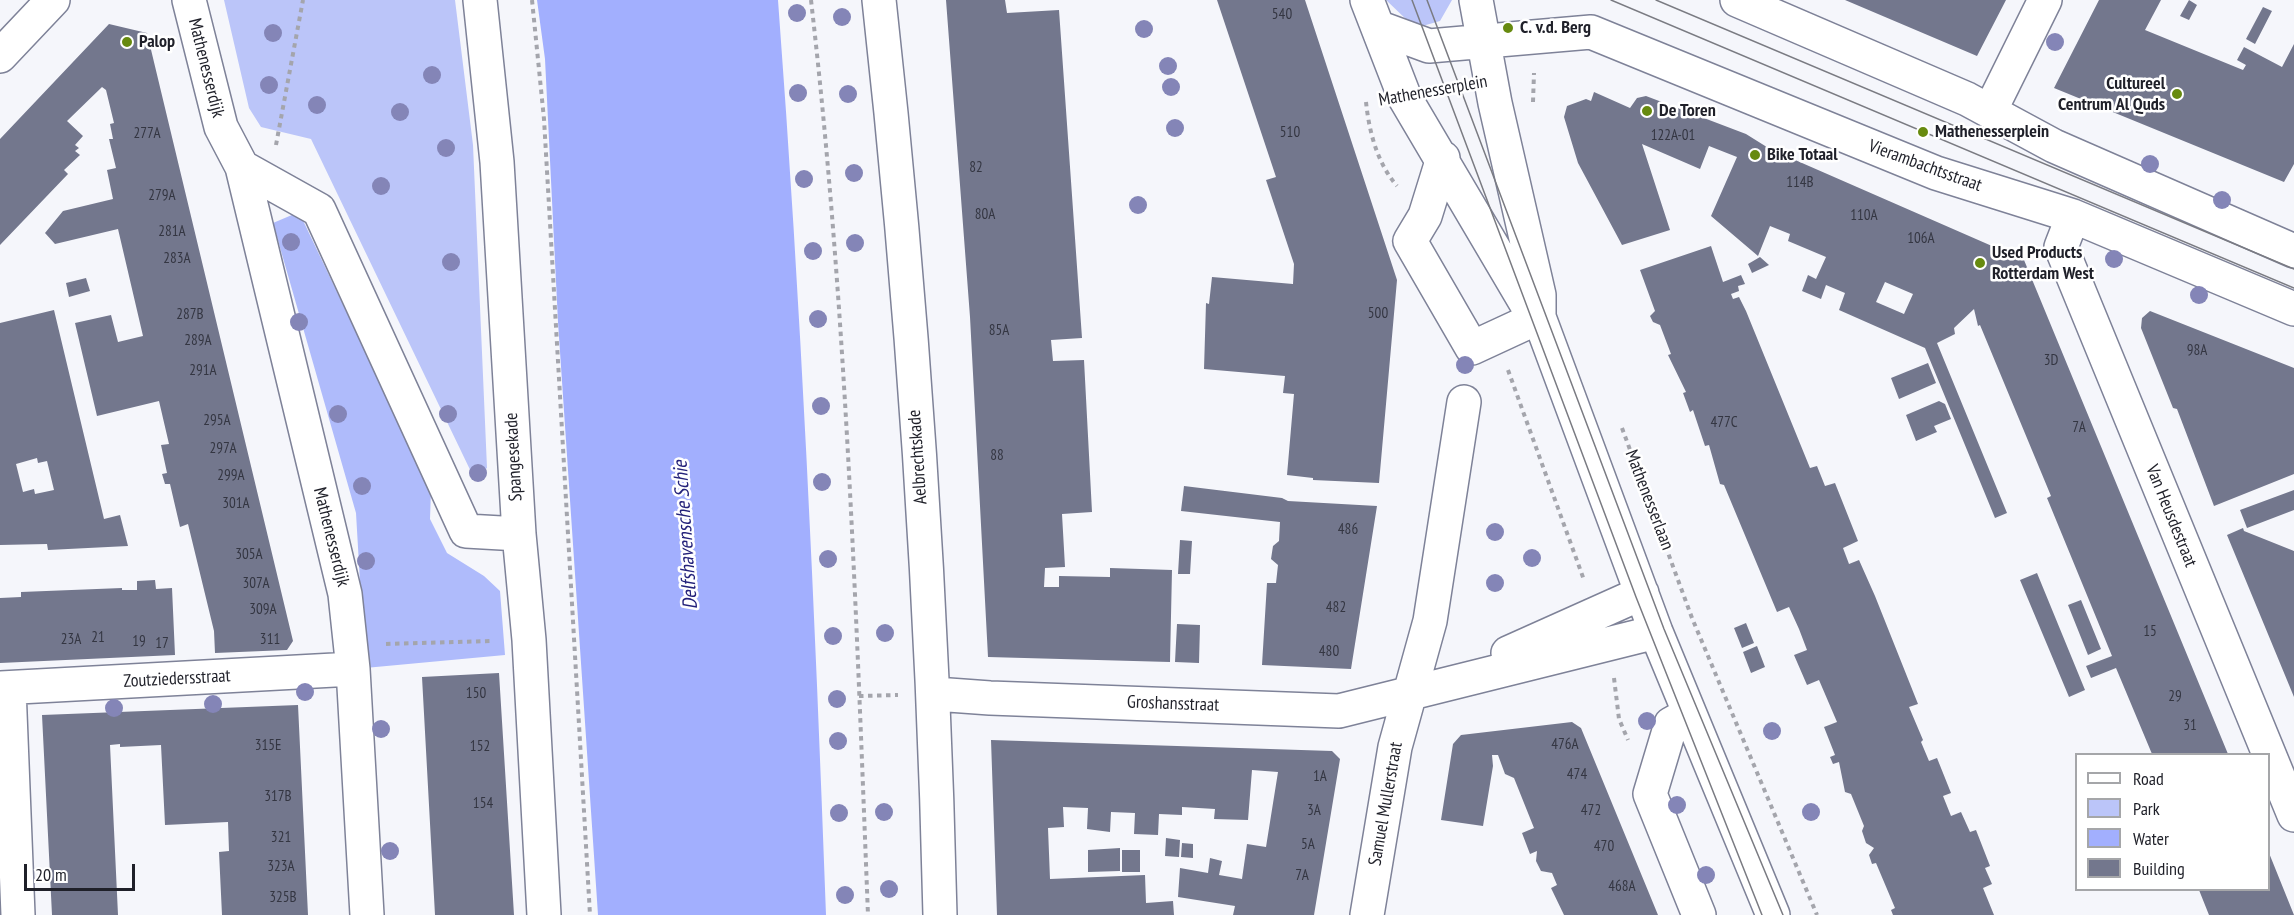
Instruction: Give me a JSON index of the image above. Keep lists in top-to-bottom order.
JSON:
{
  "streets": {
    "street": [
      "Mathenesserdijk",
      "Vierambachtsstraat",
      "Spangesekade",
      "Aelbrechtskade",
      "Van Heusdestraat",
      "Zoutziedersstraat",
      "Groshansstraat",
      "Samuel Mullerstraat"
    ],
    "path": ["Mathenesserplein", "Mathenesserlaan"]
  },
  "crossings": [
    ["Mathenesserdijk", "Zoutziedersstraat"],
    ["Vierambachtsstraat", "Van Heusdestraat"],
    ["Aelbrechtskade", "Groshansstraat"],
    ["Groshansstraat", "Samuel Mullerstraat"]
  ],
  "water": ["Delfshavensche Schie"],
  "places": [
    "C. v.d. Berg",
    "Palop",
    "Cultureel Centrum Al Quds",
    "De Toren",
    "Mathenesserplein",
    "Bike Totaal",
    "Used Products Rotterdam West"
  ],
  "house_numbers": [
    "540",
    "510",
    "277A",
    "122A-01",
    "82",
    "114B",
    "279A",
    "80A",
    "110A",
    "281A",
    "106A",
    "283A",
    "500",
    "287B",
    "85A",
    "289A",
    "98A",
    "3D",
    "291A",
    "295A",
    "477C",
    "7A",
    "297A",
    "88",
    "299A",
    "301A",
    "486",
    "305A",
    "307A",
    "482",
    "309A",
    "15",
    "21",
    "23A",
    "311",
    "19",
    "17",
    "480",
    "150",
    "29",
    "31",
    "476A",
    "315E",
    "152",
    "474",
    "1A",
    "317B",
    "154",
    "3A",
    "472",
    "321",
    "5A",
    "470",
    "323A",
    "7A",
    "468A",
    "325B"
  ],
  "legend": [
    "Road",
    "Park",
    "Water",
    "Building"
  ],
  "scale_bar": "20 m"
}
